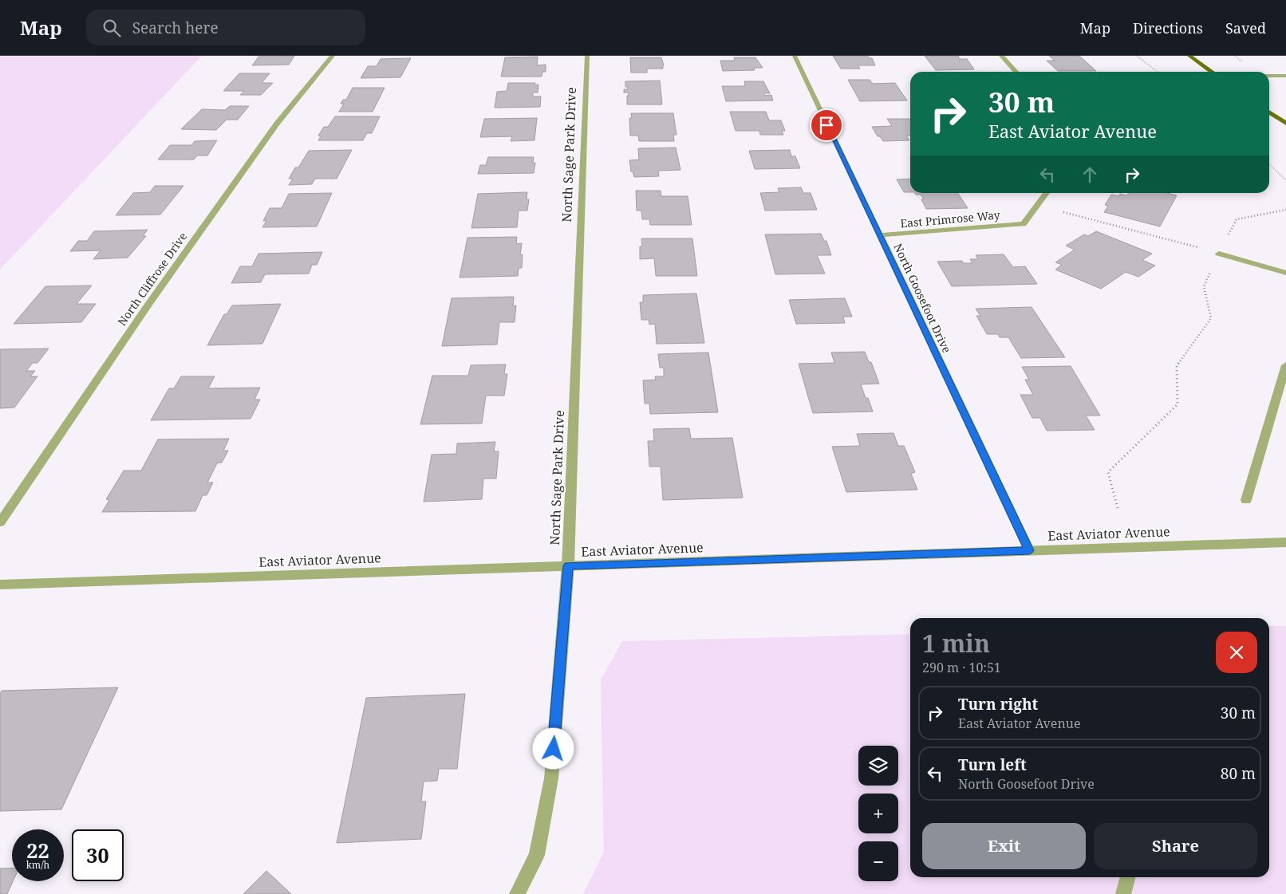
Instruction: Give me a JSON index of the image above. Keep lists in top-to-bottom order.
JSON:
{
  "streets": {
    "street": [
      "North Sage Park Drive",
      "East Primrose Way",
      "North Cliffrose Drive",
      "North Goosefoot Drive",
      "East Aviator Avenue"
    ]
  },
  "crossings": [
    ["North Sage Park Drive", "East Aviator Avenue"],
    ["East Primrose Way", "North Goosefoot Drive"],
    ["North Goosefoot Drive", "East Aviator Avenue"]
  ],
  "page": {
    "header": "Map",
    "search": "Search here",
    "nav": ["Map", "Directions", "Saved"],
    "turn": ["30 m", "East Aviator Avenue"],
    "heading": ["1 min", "290 m · 10:51"],
    "list": [
      {
        "name": "Turn right",
        "note": "East Aviator Avenue",
        "value": "30 m"
      },
      {
        "name": "Turn left",
        "note": "North Goosefoot Drive",
        "value": "80 m"
      }
    ],
    "map_buttons": ["+", "−"],
    "buttons": ["Exit", "Share"],
    "speed": "22 km/h",
    "limit": "30"
  }
}
